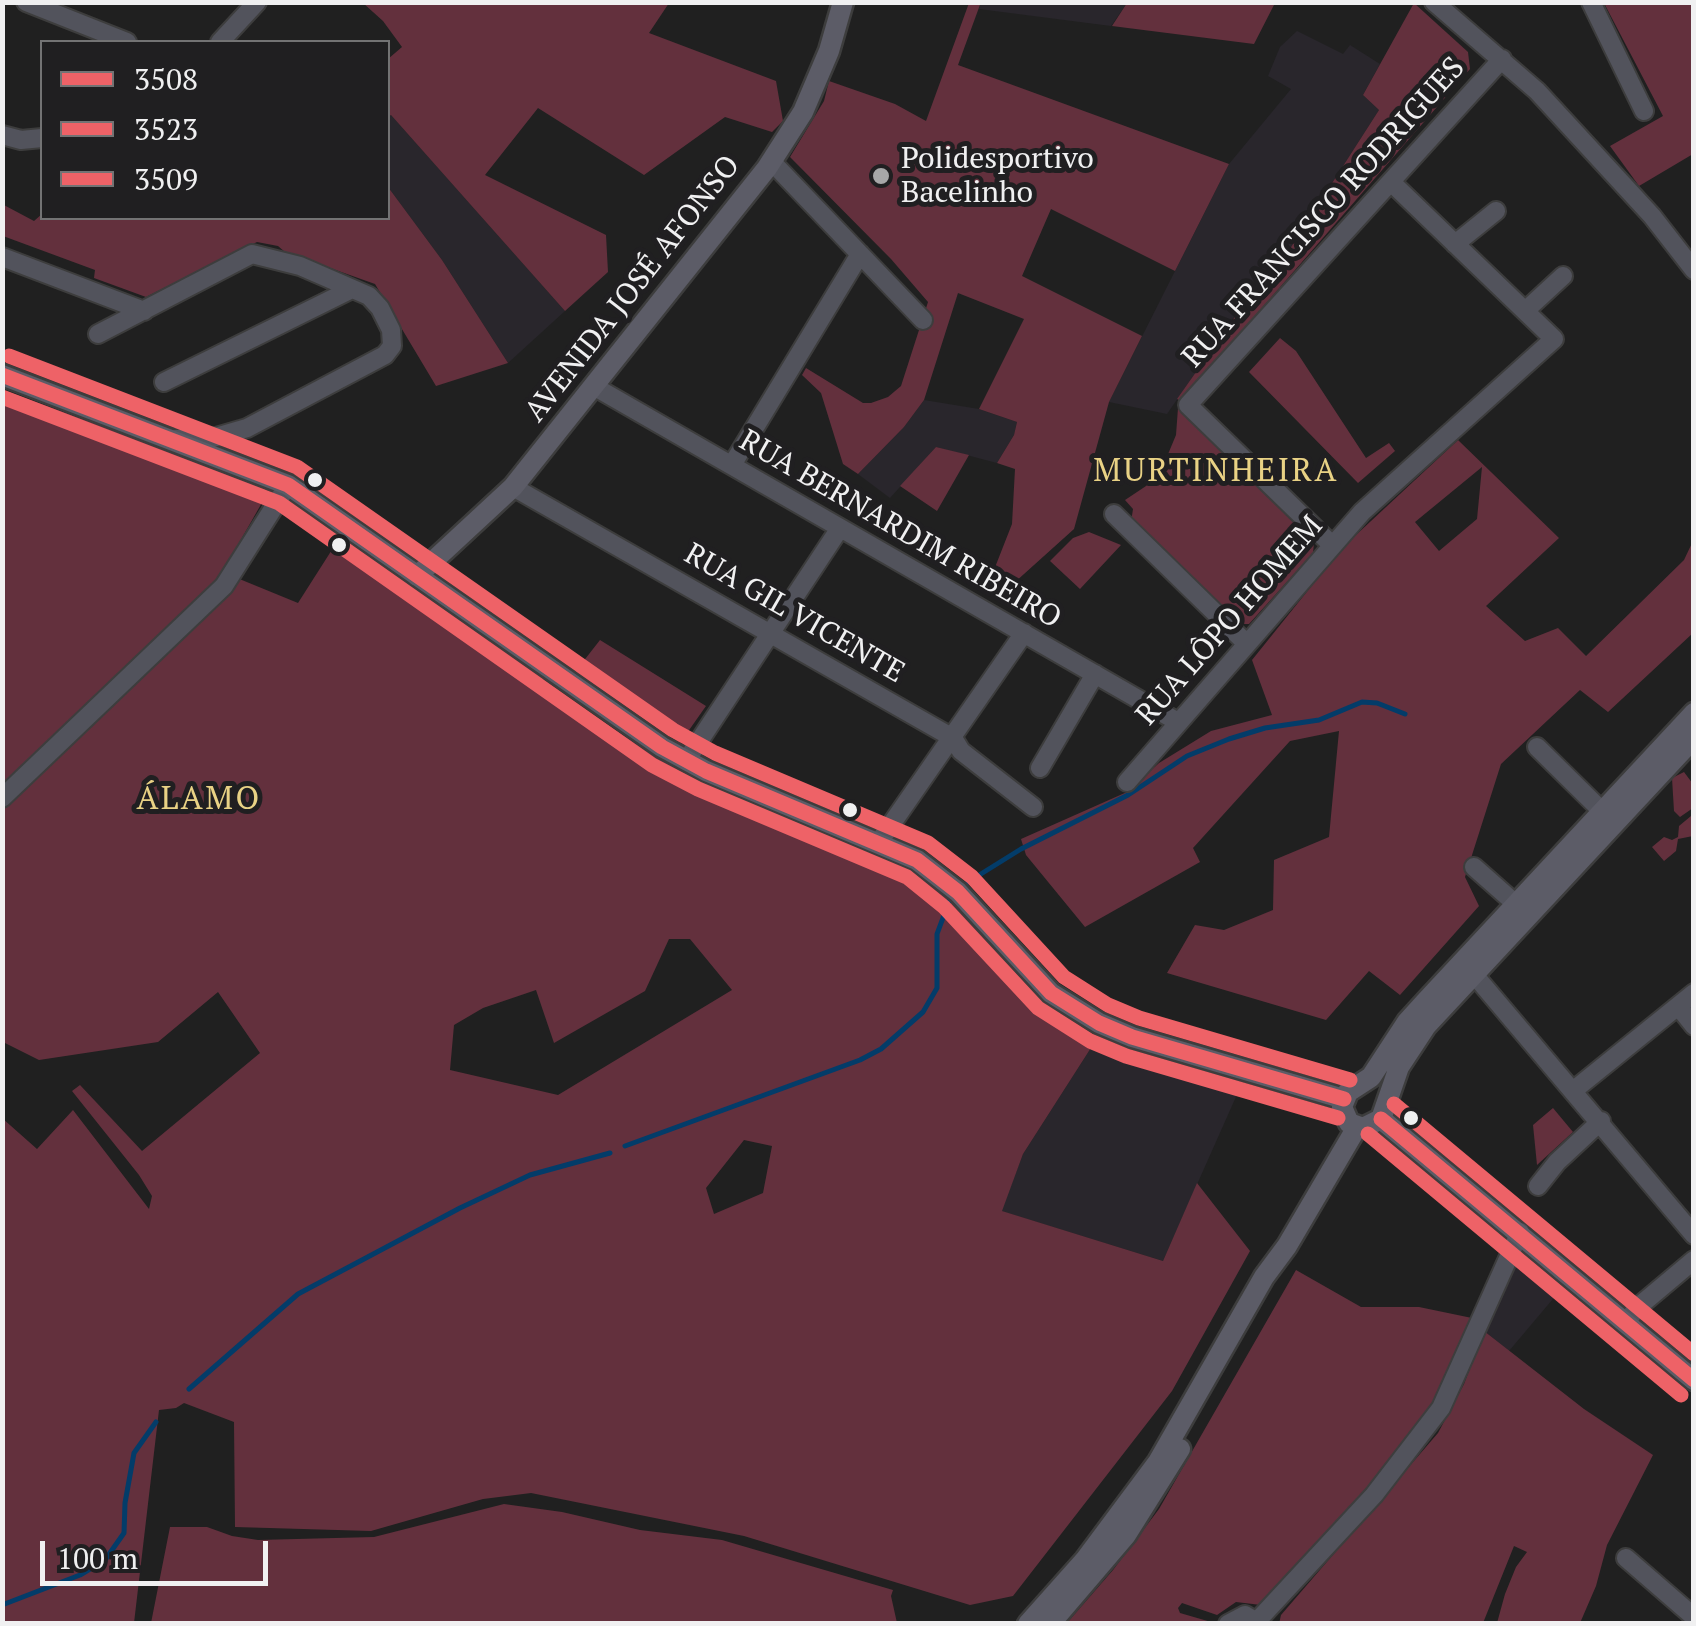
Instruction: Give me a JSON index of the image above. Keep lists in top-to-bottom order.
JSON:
{
  "streets": {
    "main road": ["AVENIDA JOSÉ AFONSO"],
    "street": [
      "RUA FRANCISCO RODRIGUES",
      "RUA BERNARDIM RIBEIRO",
      "RUA GIL VICENTE",
      "RUA LÔPO HOMEM"
    ]
  },
  "crossings": [
    ["RUA FRANCISCO RODRIGUES", "RUA LÔPO HOMEM"],
    ["AVENIDA JOSÉ AFONSO", "RUA BERNARDIM RIBEIRO"],
    ["AVENIDA JOSÉ AFONSO", "RUA GIL VICENTE"],
    ["RUA BERNARDIM RIBEIRO", "RUA LÔPO HOMEM"]
  ],
  "districts": ["MURTINHEIRA", "ÁLAMO"],
  "places": ["Polidesportivo Bacelinho"],
  "lines": ["transit line 3509", "transit line 3508", "transit line 3523"],
  "legend": ["3508", "3523", "3509"],
  "scale_bar": "100 m"
}
